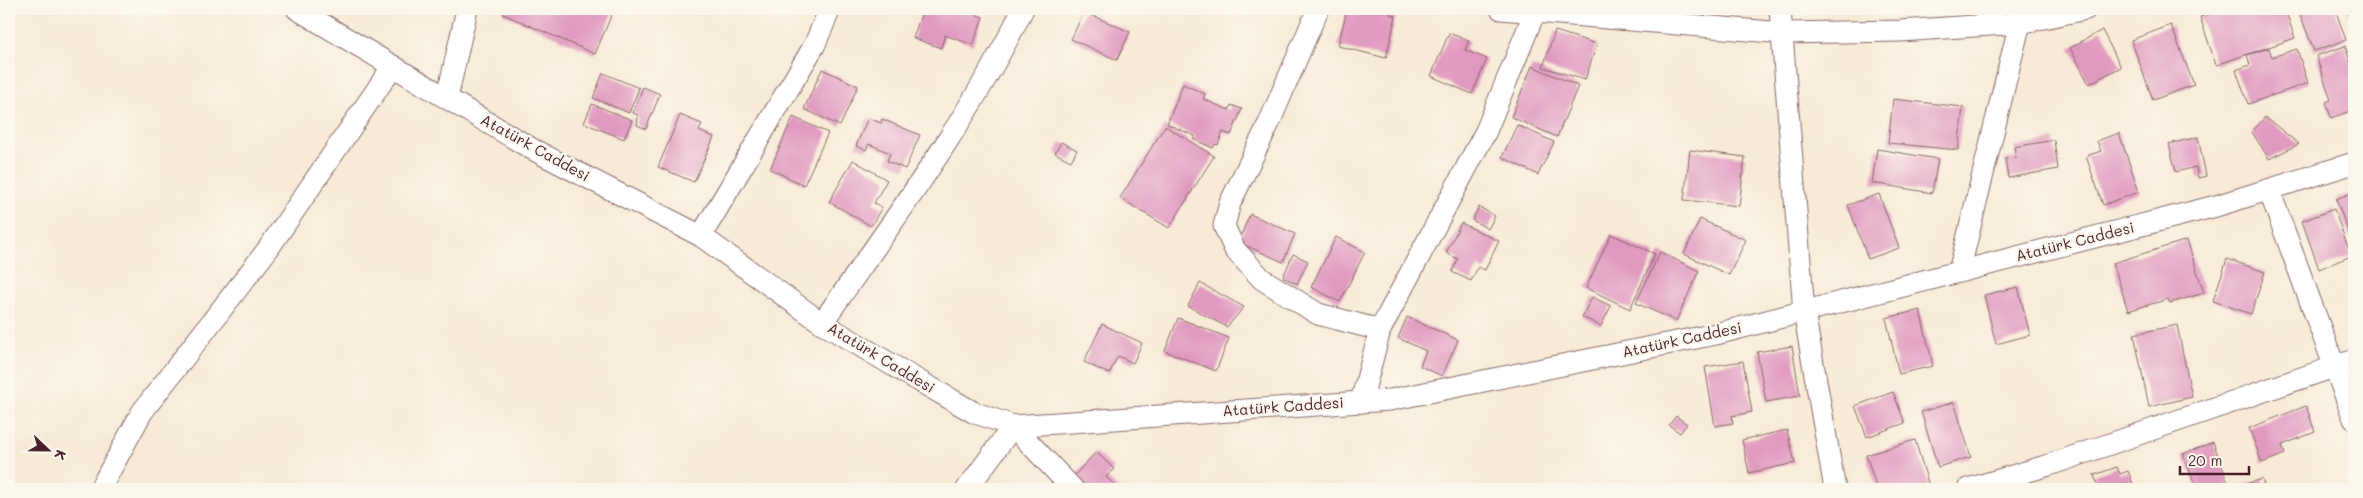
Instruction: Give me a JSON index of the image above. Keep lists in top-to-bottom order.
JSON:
{
  "streets": {
    "street": ["Atatürk Caddesi"]
  },
  "scale_bar": "20 m",
  "north": "right"
}
